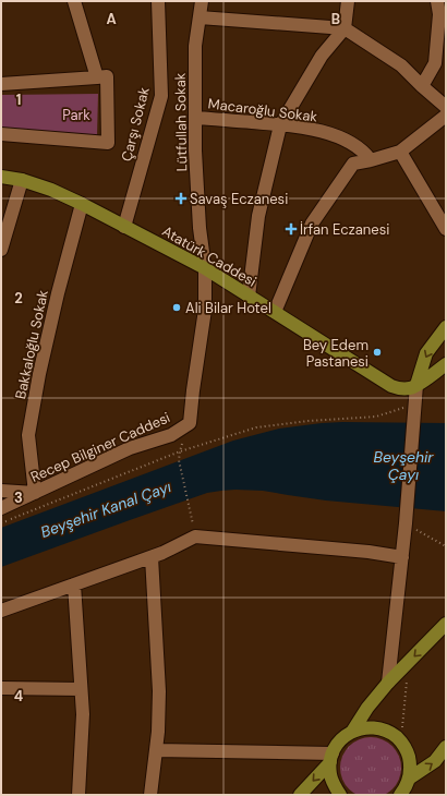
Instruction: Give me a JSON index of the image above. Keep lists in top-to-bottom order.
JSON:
{
  "streets": {
    "main road": ["Atatürk Caddesi"],
    "street": [
      "Macaroğlu Sokak",
      "Lütfullah Sokak",
      "Çarşı Sokak",
      "Bakkaloğlu Sokak",
      "Recep Bilginer Caddesi"
    ]
  },
  "crossings": [
    ["Macaroğlu Sokak", "Lütfullah Sokak"],
    ["Lütfullah Sokak", "Atatürk Caddesi"],
    ["Lütfullah Sokak", "Recep Bilginer Caddesi"],
    ["Çarşı Sokak", "Atatürk Caddesi"],
    ["Atatürk Caddesi", "Bakkaloğlu Sokak"],
    ["Atatürk Caddesi", "Recep Bilginer Caddesi"],
    ["Bakkaloğlu Sokak", "Recep Bilginer Caddesi"]
  ],
  "water": ["Beyşehir Çayı", "Beyşehir Kanal Çayı"],
  "parks": ["Park"],
  "places": {
    "health": ["Savaş Eczanesi", "İrfan Eczanesi"],
    "other": ["Ali Bilar Hotel", "Bey Edem Pastanesi"]
  },
  "grid": {
    "columns": ["A", "B"],
    "rows": [
      "1",
      "2",
      "3",
      "4"
    ]
  }
}
